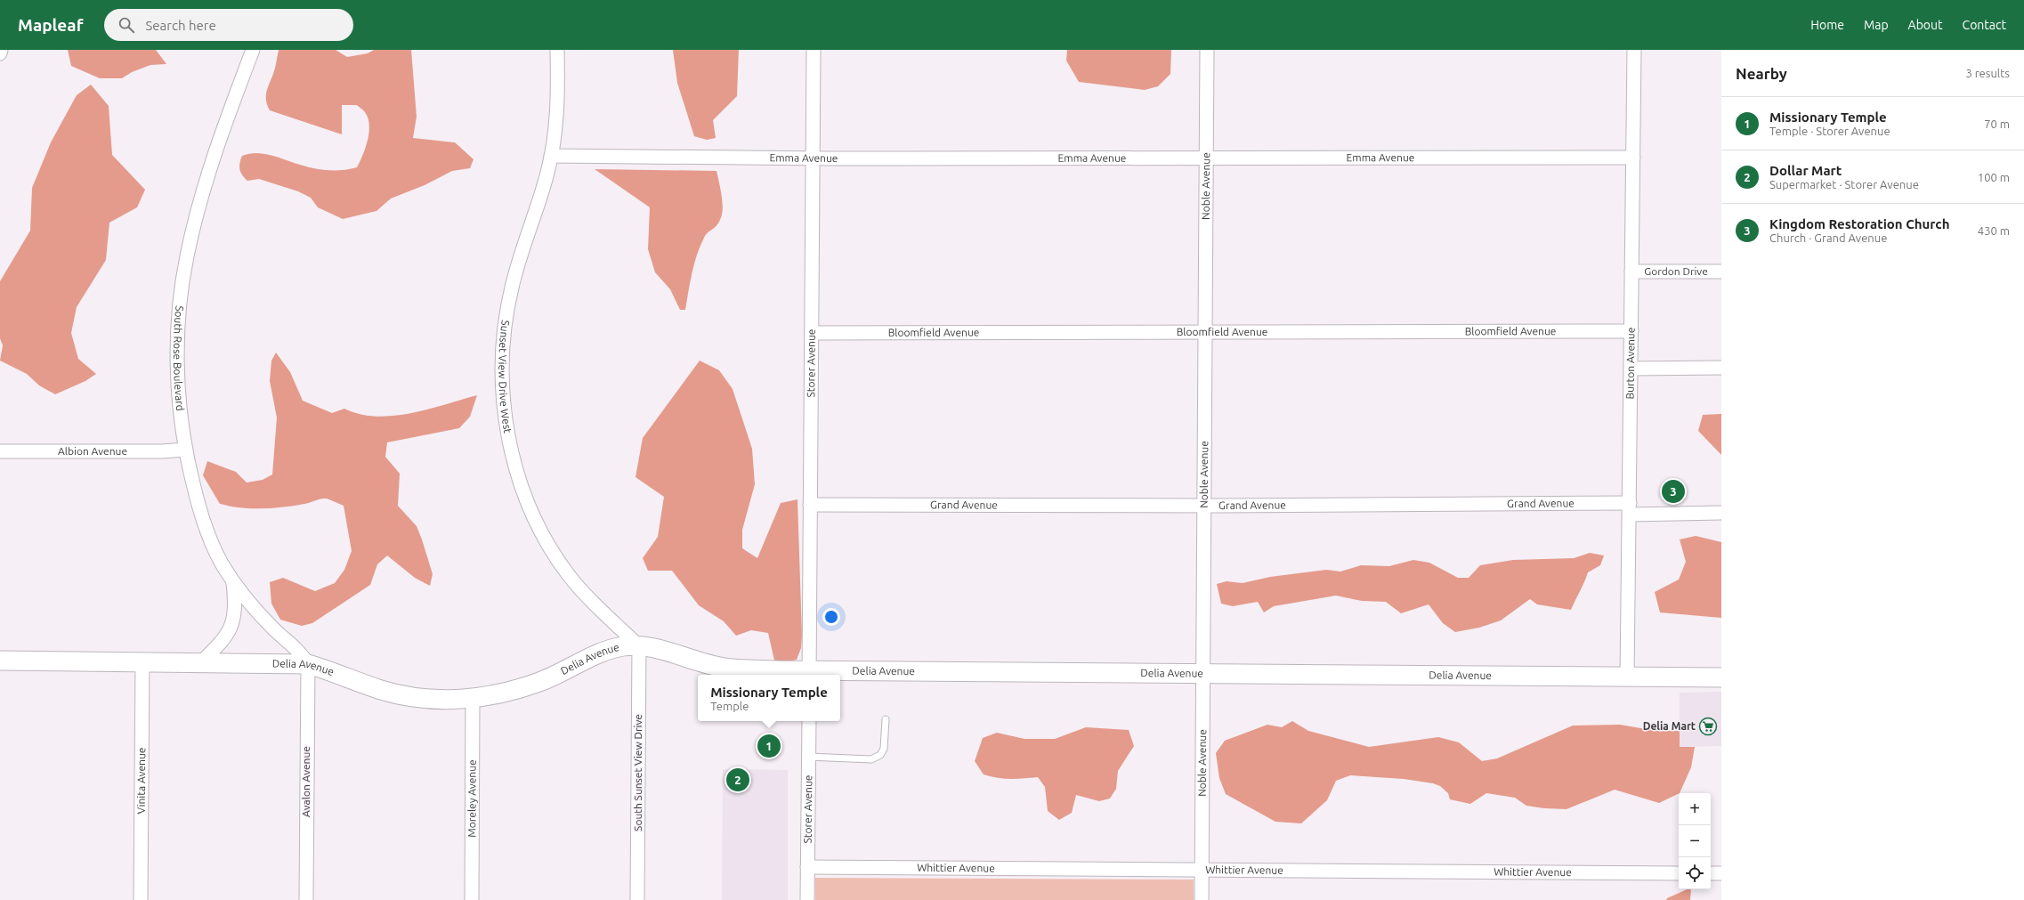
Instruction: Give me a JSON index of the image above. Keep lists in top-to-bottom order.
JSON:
{
  "streets": {
    "street": [
      "Emma Avenue",
      "Noble Avenue",
      "Gordon Drive",
      "Bloomfield Avenue",
      "South Rose Boulevard",
      "Burton Avenue",
      "Storer Avenue",
      "Sunset View Drive West",
      "Albion Avenue",
      "Grand Avenue",
      "Delia Avenue",
      "South Sunset View Drive",
      "Vinita Avenue",
      "Avalon Avenue",
      "Moreley Avenue",
      "Whittier Avenue"
    ]
  },
  "crossings": [
    ["Emma Avenue", "Noble Avenue"],
    ["Emma Avenue", "Burton Avenue"],
    ["Emma Avenue", "Storer Avenue"],
    ["Emma Avenue", "Sunset View Drive West"],
    ["Noble Avenue", "Bloomfield Avenue"],
    ["Noble Avenue", "Grand Avenue"],
    ["Noble Avenue", "Delia Avenue"],
    ["Noble Avenue", "Whittier Avenue"],
    ["Gordon Drive", "Burton Avenue"],
    ["Bloomfield Avenue", "Burton Avenue"],
    ["Bloomfield Avenue", "Storer Avenue"],
    ["South Rose Boulevard", "Albion Avenue"],
    ["South Rose Boulevard", "Delia Avenue"],
    ["South Rose Boulevard", "Avalon Avenue"],
    ["Burton Avenue", "Grand Avenue"],
    ["Burton Avenue", "Delia Avenue"],
    ["Storer Avenue", "Grand Avenue"],
    ["Storer Avenue", "Delia Avenue"],
    ["Storer Avenue", "Whittier Avenue"],
    ["Sunset View Drive West", "Delia Avenue"],
    ["Sunset View Drive West", "South Sunset View Drive"],
    ["Delia Avenue", "South Sunset View Drive"],
    ["Delia Avenue", "Vinita Avenue"],
    ["Delia Avenue", "Avalon Avenue"],
    ["Delia Avenue", "Moreley Avenue"]
  ],
  "places": {
    "supermarket": ["Delia Mart"]
  },
  "page": {
    "header": "Mapleaf",
    "search": "Search here",
    "nav": [
      "Home",
      "Map",
      "About",
      "Contact"
    ],
    "heading": ["Nearby", "3 results"],
    "list": [
      {
        "mark": "1",
        "name": "Missionary Temple",
        "note": "Temple · Storer Avenue",
        "value": "70 m"
      },
      {
        "mark": "2",
        "name": "Dollar Mart",
        "note": "Supermarket · Storer Avenue",
        "value": "100 m"
      },
      {
        "mark": "3",
        "name": "Kingdom Restoration Church",
        "note": "Church · Grand Avenue",
        "value": "430 m"
      }
    ],
    "pins": ["3", "1", "2"],
    "popup": ["Missionary Temple", "Temple"],
    "map_buttons": ["+", "−"]
  }
}
